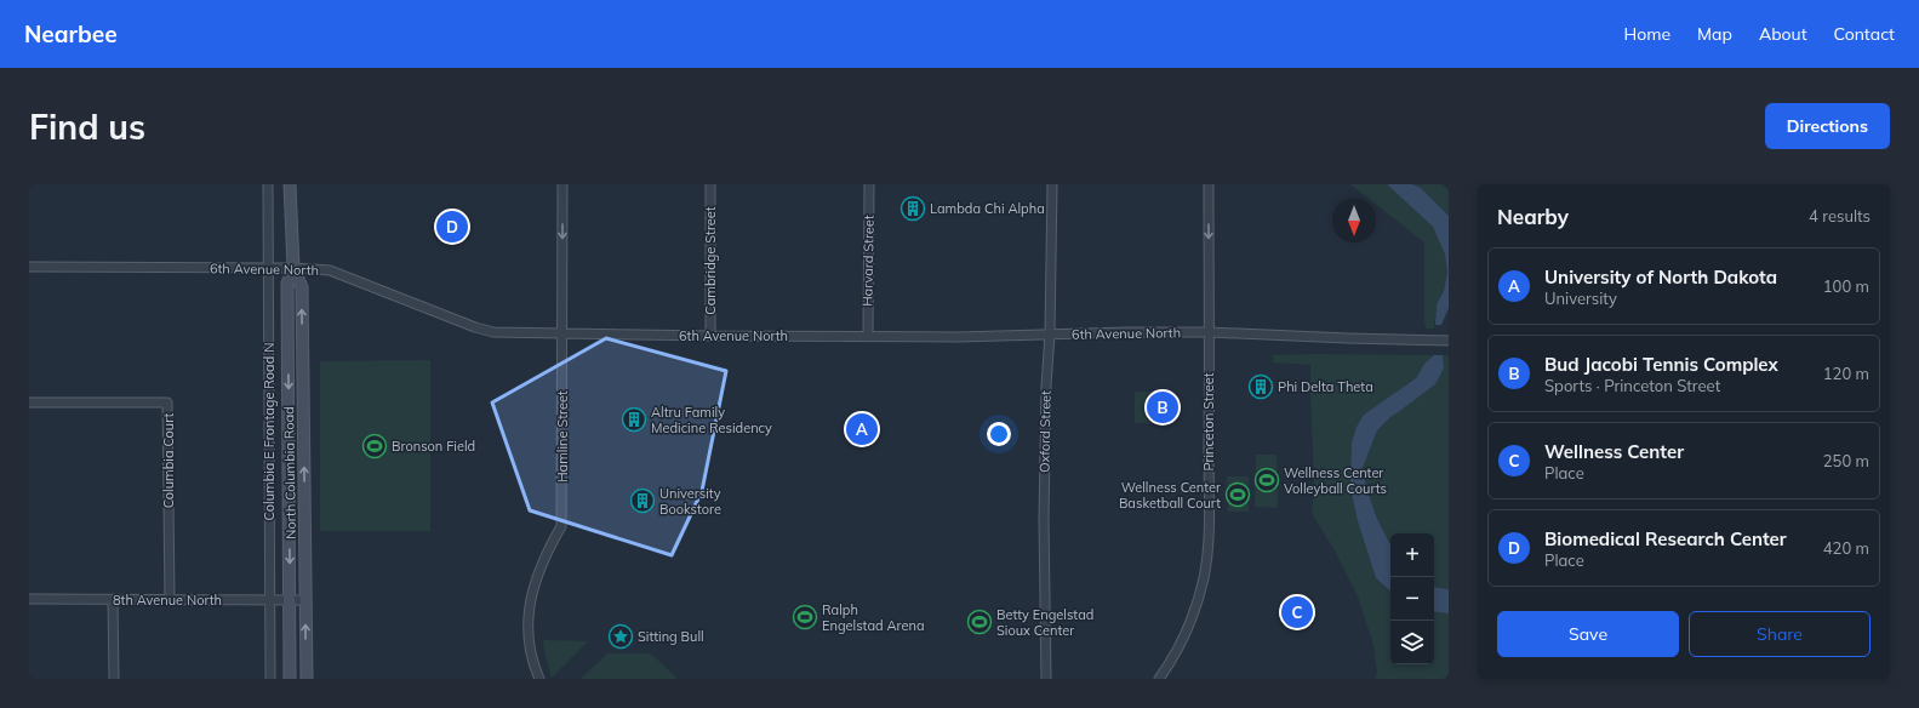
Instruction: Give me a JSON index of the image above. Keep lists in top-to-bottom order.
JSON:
{
  "streets": {
    "main road": ["North Columbia Road"],
    "street": [
      "Cambridge Street",
      "Harvard Street",
      "6th Avenue North",
      "Princeton Street",
      "Columbia E Frontage Road N",
      "Oxford Street",
      "Hamline Street",
      "Columbia Court",
      "8th Avenue North"
    ]
  },
  "crossings": [
    ["Cambridge Street", "6th Avenue North"],
    ["Harvard Street", "6th Avenue North"],
    ["6th Avenue North", "Princeton Street"],
    ["6th Avenue North", "Columbia E Frontage Road N"],
    ["6th Avenue North", "Oxford Street"],
    ["6th Avenue North", "Hamline Street"],
    ["6th Avenue North", "North Columbia Road"],
    ["Columbia E Frontage Road N", "8th Avenue North"],
    ["Columbia Court", "8th Avenue North"],
    ["North Columbia Road", "8th Avenue North"]
  ],
  "places": {
    "building": [
      "Lambda Chi Alpha",
      "Phi Delta Theta",
      "Altru Family Medicine Residency",
      "University Bookstore"
    ],
    "sports": [
      "Bronson Field",
      "Wellness Center Volleyball Courts",
      "Wellness Center Basketball Court",
      "Ralph Engelstad Arena",
      "Betty Engelstad Sioux Center"
    ],
    "place": ["Sitting Bull"]
  },
  "north": "bottom",
  "page": {
    "header": "Nearbee",
    "nav": [
      "Home",
      "Map",
      "About",
      "Contact"
    ],
    "buttons": [
      "Directions",
      ["Save", "Share"]
    ],
    "title": "Find us",
    "heading": ["Nearby", "4 results"],
    "pins": [
      "D",
      "B",
      "A",
      "C"
    ],
    "list": [
      {
        "mark": "A",
        "name": "University of North Dakota",
        "note": "University",
        "value": "100 m"
      },
      {
        "mark": "B",
        "name": "Bud Jacobi Tennis Complex",
        "note": "Sports · Princeton Street",
        "value": "120 m"
      },
      {
        "mark": "C",
        "name": "Wellness Center",
        "note": "Place",
        "value": "250 m"
      },
      {
        "mark": "D",
        "name": "Biomedical Research Center",
        "note": "Place",
        "value": "420 m"
      }
    ],
    "map_buttons": ["+", "−"]
  }
}
